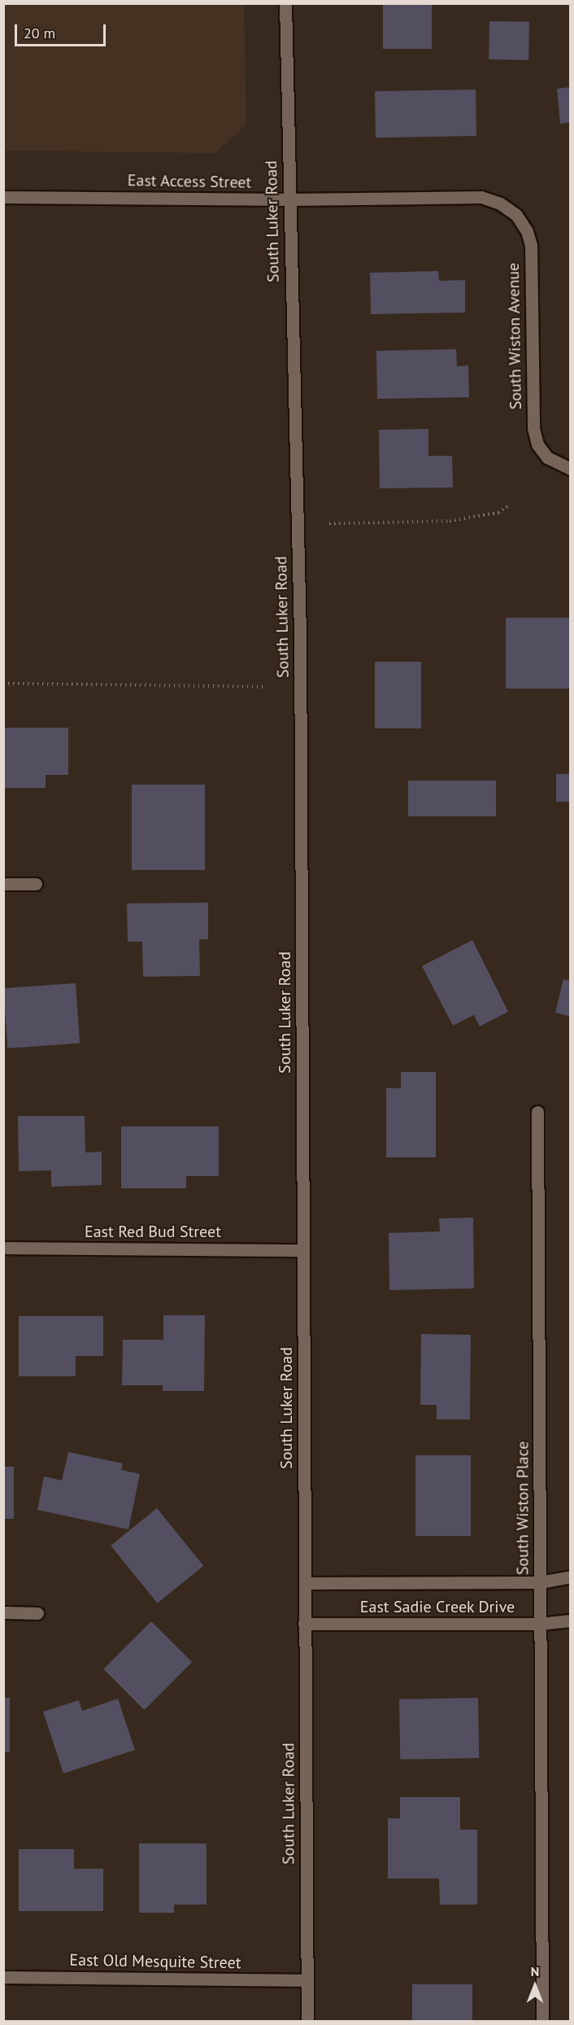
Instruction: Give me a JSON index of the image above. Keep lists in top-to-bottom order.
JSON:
{
  "streets": {
    "street": [
      "East Access Street",
      "South Luker Road",
      "South Wiston Avenue",
      "East Red Bud Street",
      "South Wiston Place",
      "East Sadie Creek Drive",
      "East Old Mesquite Street"
    ]
  },
  "crossings": [
    ["East Access Street", "South Luker Road"],
    ["East Access Street", "South Wiston Avenue"],
    ["South Luker Road", "East Red Bud Street"],
    ["South Luker Road", "East Sadie Creek Drive"],
    ["South Luker Road", "East Old Mesquite Street"],
    ["South Wiston Place", "East Sadie Creek Drive"]
  ],
  "scale_bar": "20 m",
  "north": "top"
}
